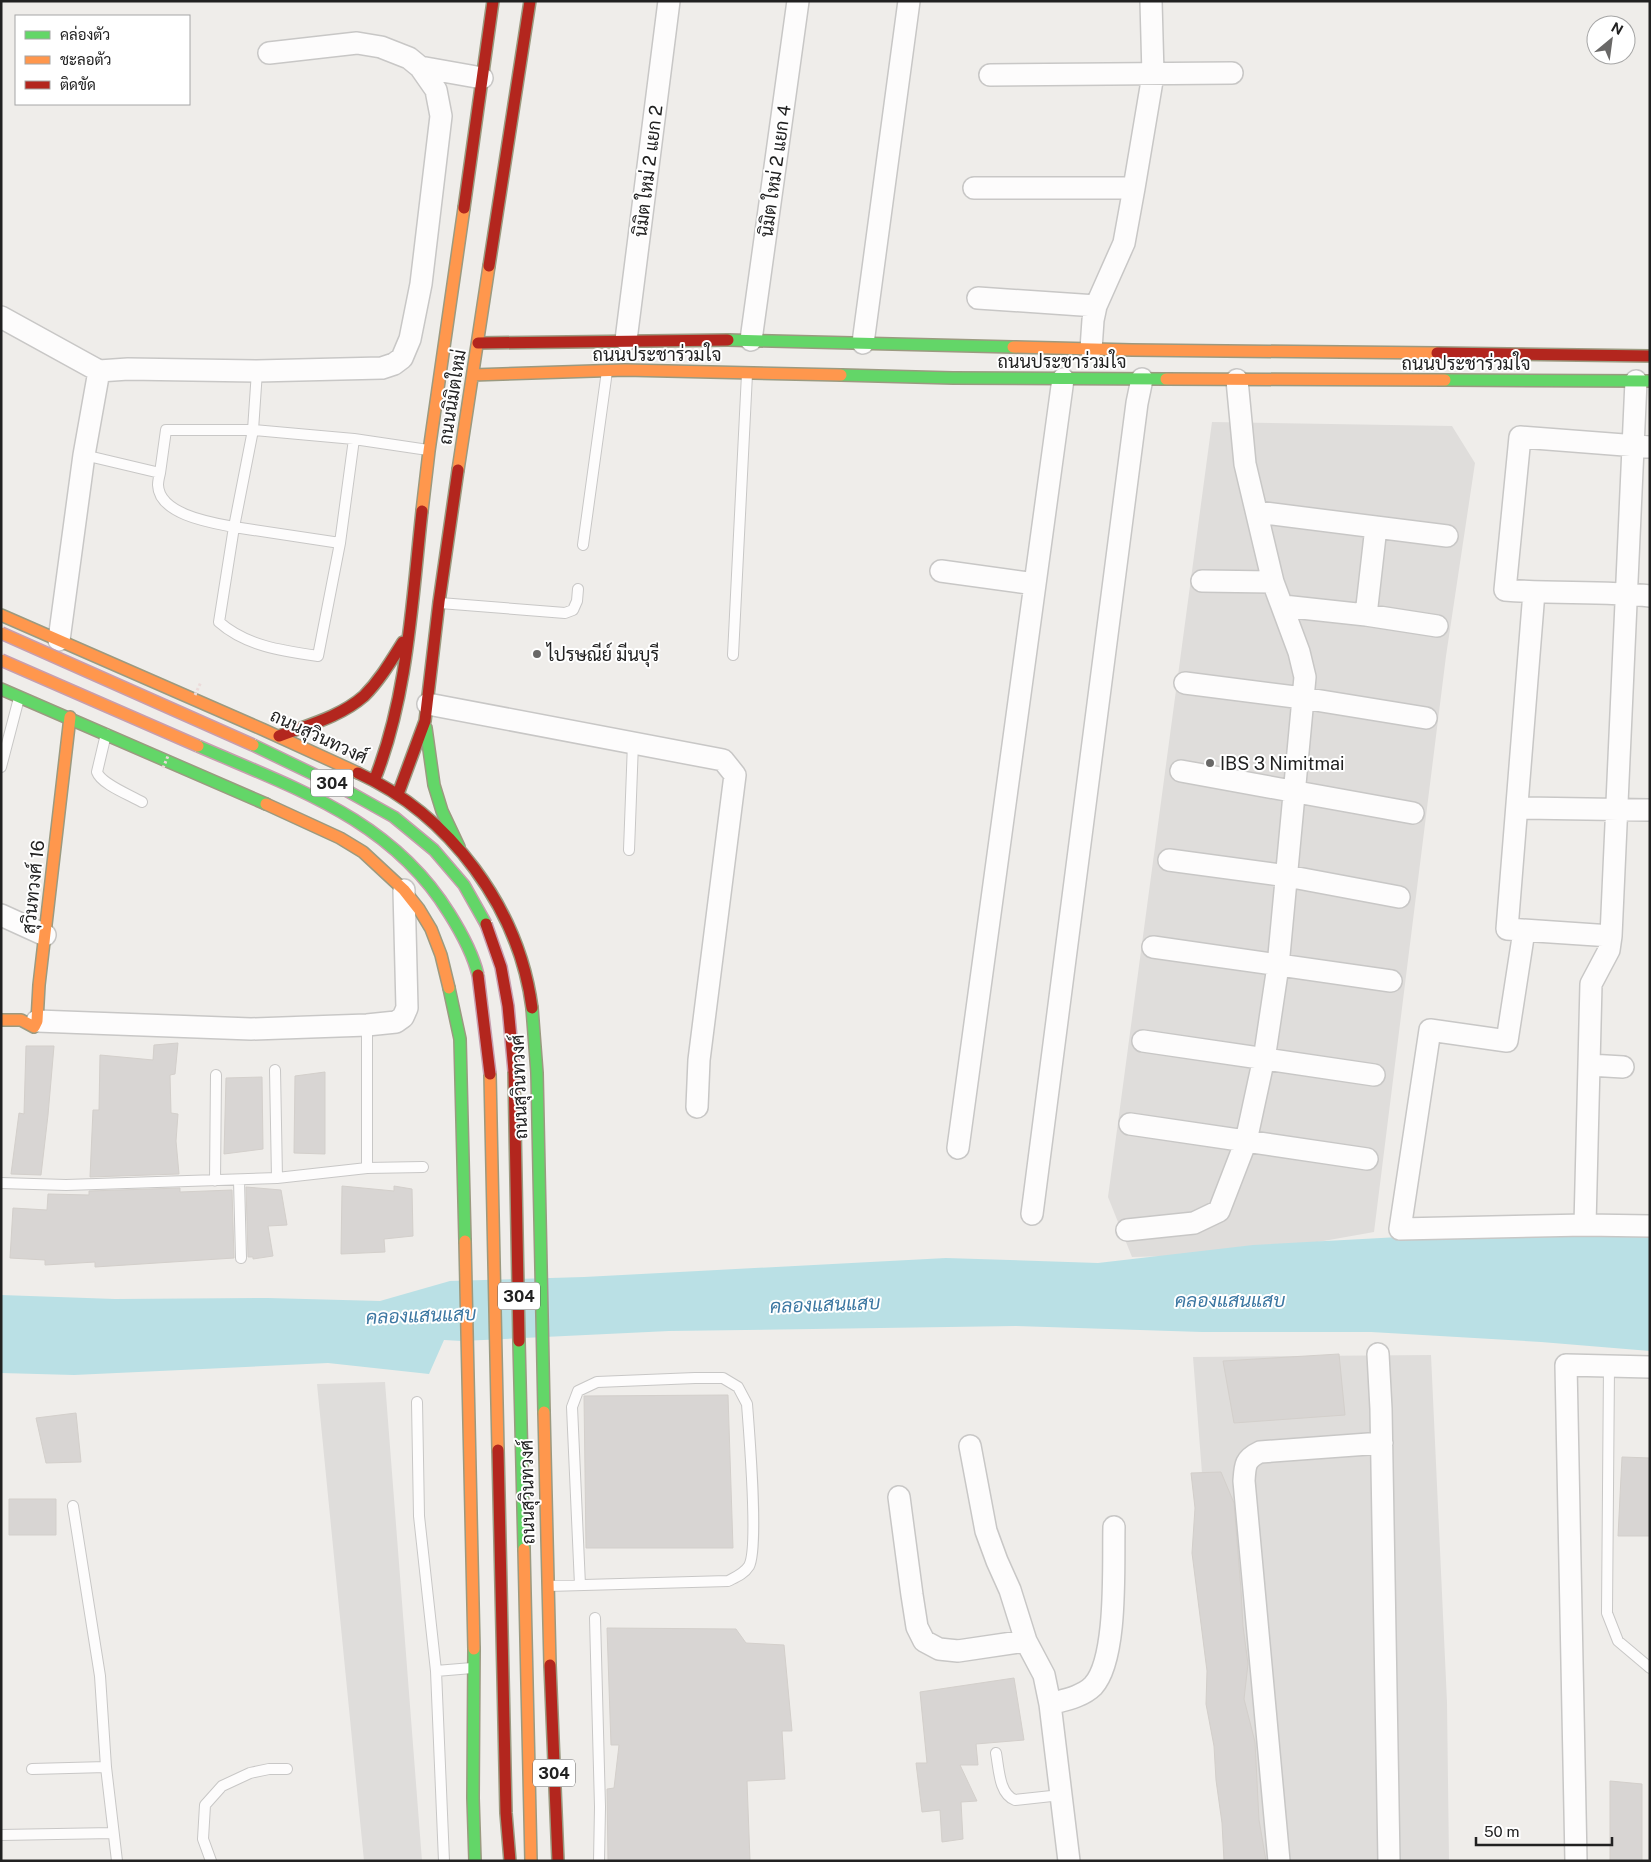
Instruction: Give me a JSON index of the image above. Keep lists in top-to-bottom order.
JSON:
{
  "streets": {
    "main road": [
      "ถนนประชาร่วมใจ",
      "ถนนนิมิตใหม่",
      "ถนนสุวินทวงศ์",
      "304",
      "สุวินทวงศ์ 16"
    ],
    "street": ["นิมิต ใหม่ 2 แยก 2", "นิมิต ใหม่ 2 แยก 4"]
  },
  "crossings": [
    ["นิมิต ใหม่ 2 แยก 2", "ถนนประชาร่วมใจ"],
    ["นิมิต ใหม่ 2 แยก 4", "ถนนประชาร่วมใจ"],
    ["ถนนประชาร่วมใจ", "ถนนนิมิตใหม่"],
    ["ถนนนิมิตใหม่", "ถนนสุวินทวงศ์"],
    ["ถนนนิมิตใหม่", "304"],
    ["304", "สุวินทวงศ์ 16"]
  ],
  "water": ["คลองแสนแสบ"],
  "places": ["ไปรษณีย์ มีนบุรี", "IBS 3 Nimitmai"],
  "legend": ["คล่องตัว", "ชะลอตัว", "ติดขัด"],
  "scale_bar": "50 m",
  "north": "top right"
}
